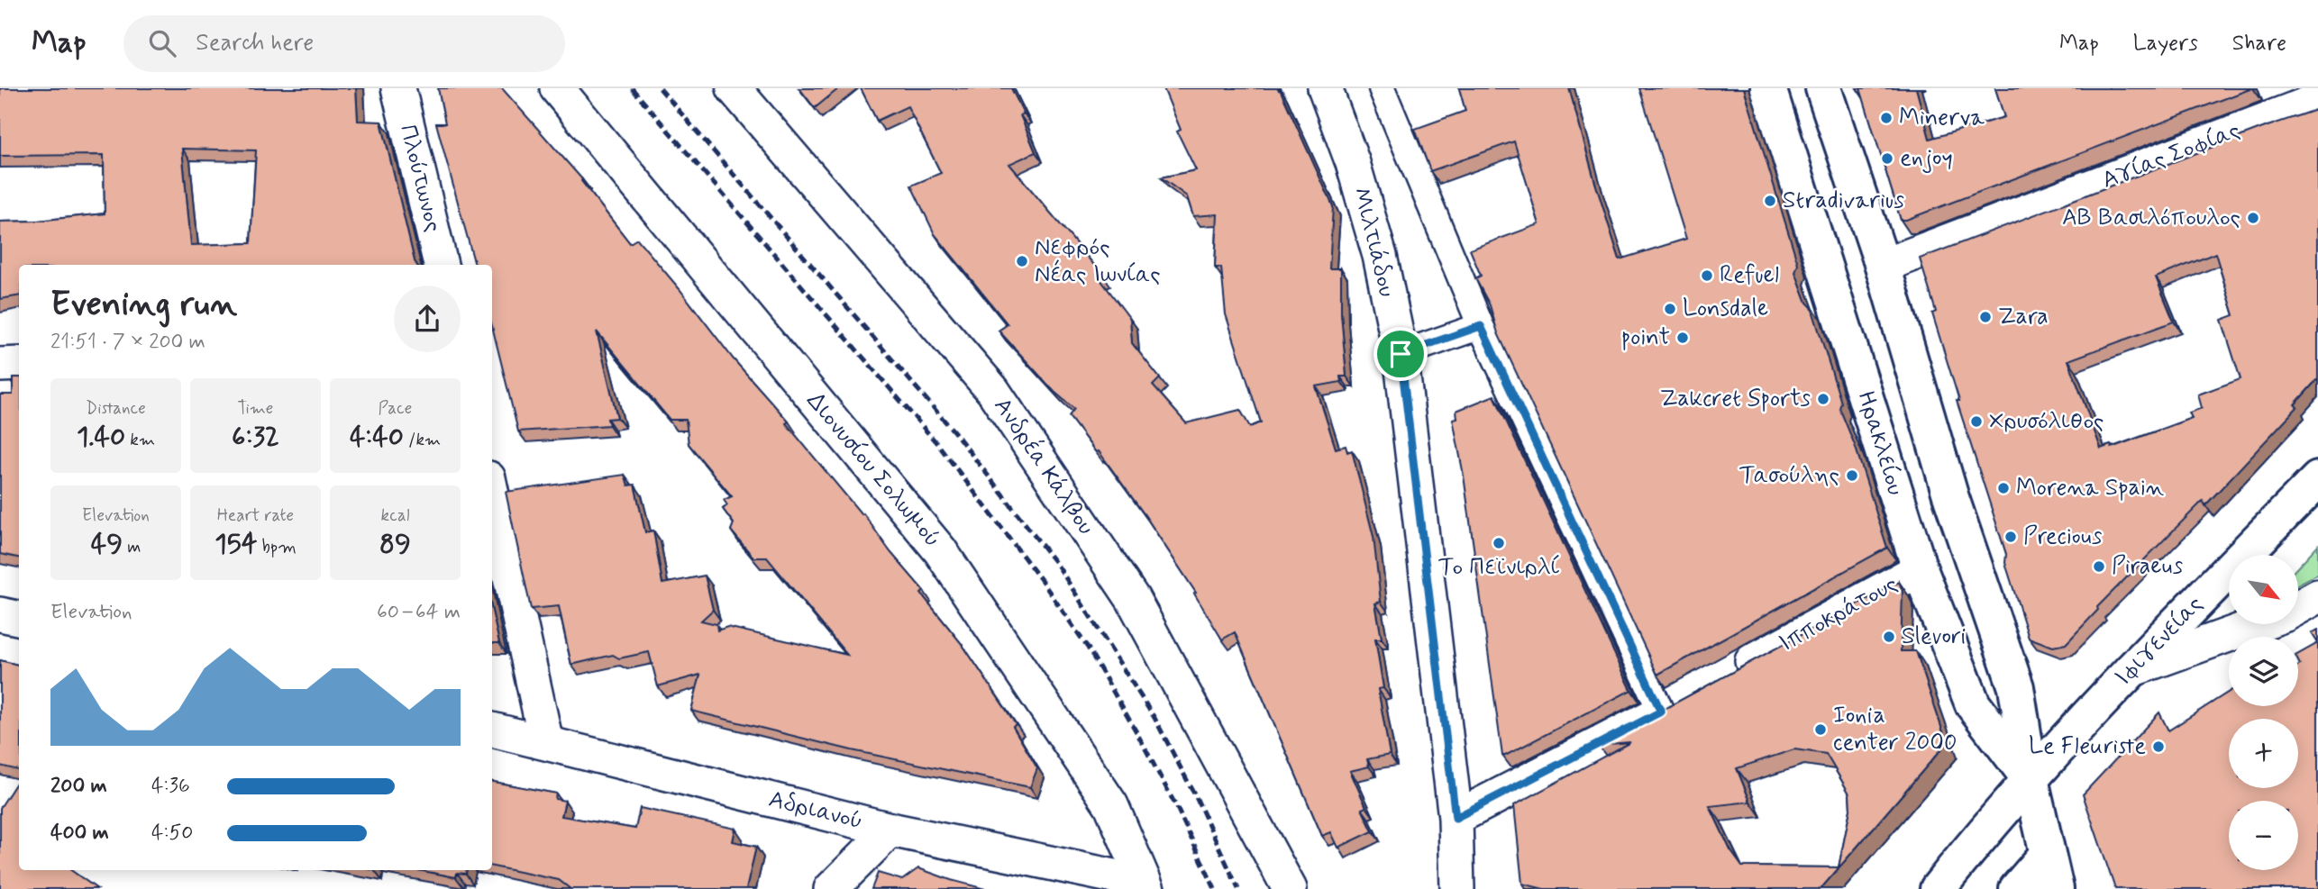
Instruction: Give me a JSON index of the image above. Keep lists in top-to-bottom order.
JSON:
{
  "streets": {
    "main road": ["Ηρακλείου", "Ιφιγενείας"],
    "street": [
      "Αγίας Σοφίας",
      "Πλούτωνος",
      "Μιλτιάδου",
      "Ανδρέα Κάλβου",
      "Διονυσίου Σολωμού",
      "Ιπποκράτους",
      "Αδριανού"
    ]
  },
  "crossings": [
    ["Αγίας Σοφίας", "Ηρακλείου"],
    ["Ηρακλείου", "Ιπποκράτους"],
    ["Ηρακλείου", "Ιφιγενείας"],
    ["Διονυσίου Σολωμού", "Αδριανού"]
  ],
  "places": [
    "Minerva",
    "enjoy",
    "Stradivarius",
    "ΑΒ Βασιλόπουλος",
    "Νεφρός Νέας Ιωνίας",
    "Refuel",
    "Lonsdale",
    "Zara",
    "point",
    "Zakcret Sports",
    "Χρυσόλιθος",
    "Τασούλης",
    "Morena Spain",
    "Precious",
    "Το Πεϊνιρλί",
    "Piraeus",
    "Slevori",
    "Ionia center 2000",
    "Le Fleuriste"
  ],
  "north": "bottom right",
  "page": {
    "header": "Map",
    "search": "Search here",
    "nav": ["Map", "Layers", "Share"],
    "heading": ["Evening run", "21:51 · 7 × 200 m"],
    "stats": [
      ["Distance", "1.40 km"],
      ["Time", "6:32"],
      ["Pace", "4:40 /km"],
      ["Elevation", "49 m"],
      ["Heart rate", "154 bpm"],
      ["kcal", "89"]
    ],
    "map_buttons": ["+", "−"],
    "chart": ["Elevation", "60–64 m"],
    "list": [
      {
        "name": "200 m",
        "note": "4:36"
      },
      {
        "name": "400 m",
        "note": "4:50"
      }
    ]
  }
}
